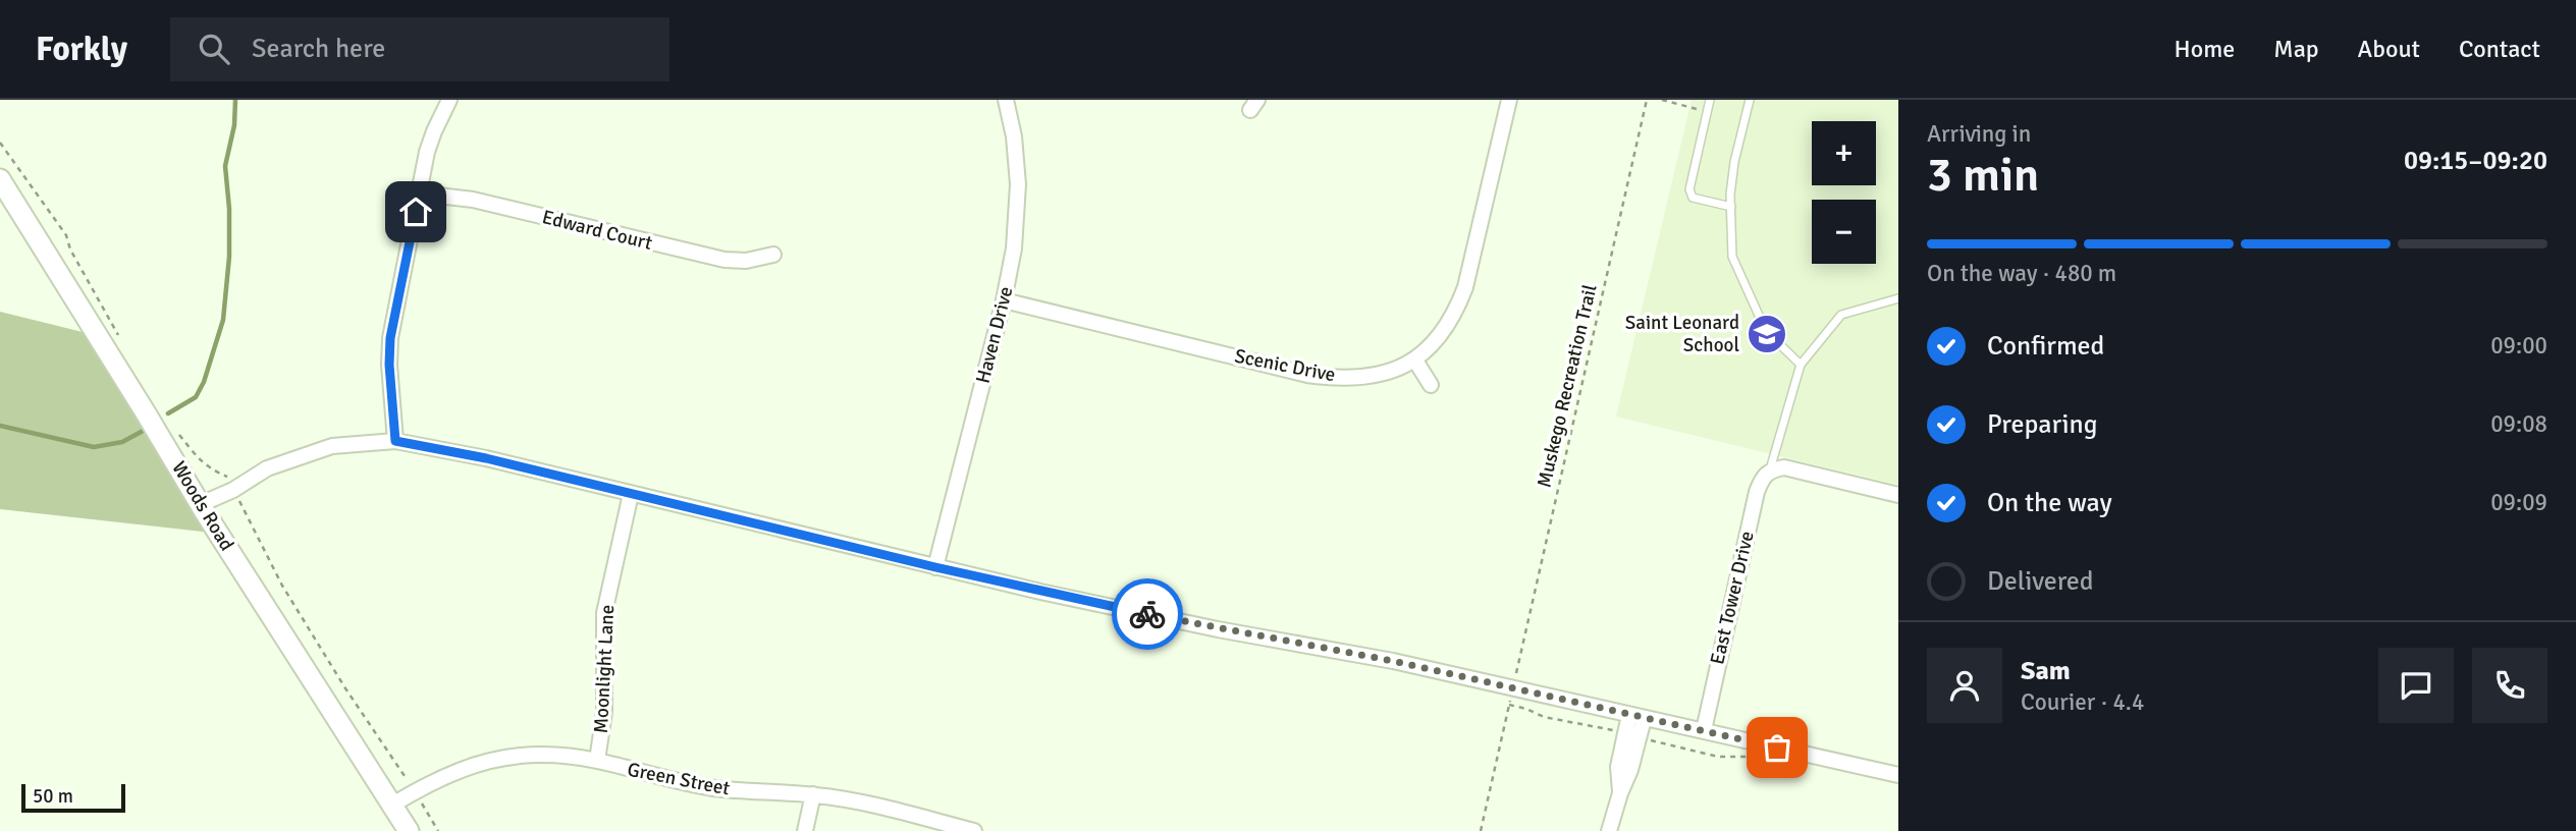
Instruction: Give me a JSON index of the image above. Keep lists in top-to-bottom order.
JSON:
{
  "streets": {
    "street": [
      "Edward Court",
      "Haven Drive",
      "Scenic Drive",
      "Woods Road",
      "East Tower Drive",
      "Moonlight Lane",
      "Green Street"
    ],
    "path": ["Muskego Recreation Trail"]
  },
  "crossings": [
    ["Haven Drive", "Scenic Drive"],
    ["Woods Road", "Green Street"],
    ["Moonlight Lane", "Green Street"]
  ],
  "places": {
    "school or university": ["Saint Leonard School"]
  },
  "scale_bar": "50 m",
  "page": {
    "header": "Forkly",
    "search": "Search here",
    "nav": [
      "Home",
      "Map",
      "About",
      "Contact"
    ],
    "heading": ["3 min", "Arriving in", "09:15–09:20"],
    "panel": ["Sam", "Courier · 4.4"],
    "map_buttons": ["+", "−"],
    "bar": "On the way · 480 m",
    "list": [
      ["Confirmed", "09:00"],
      ["Preparing", "09:08"],
      ["On the way", "09:09"],
      "Delivered"
    ],
    "scale": "50 m"
  }
}
